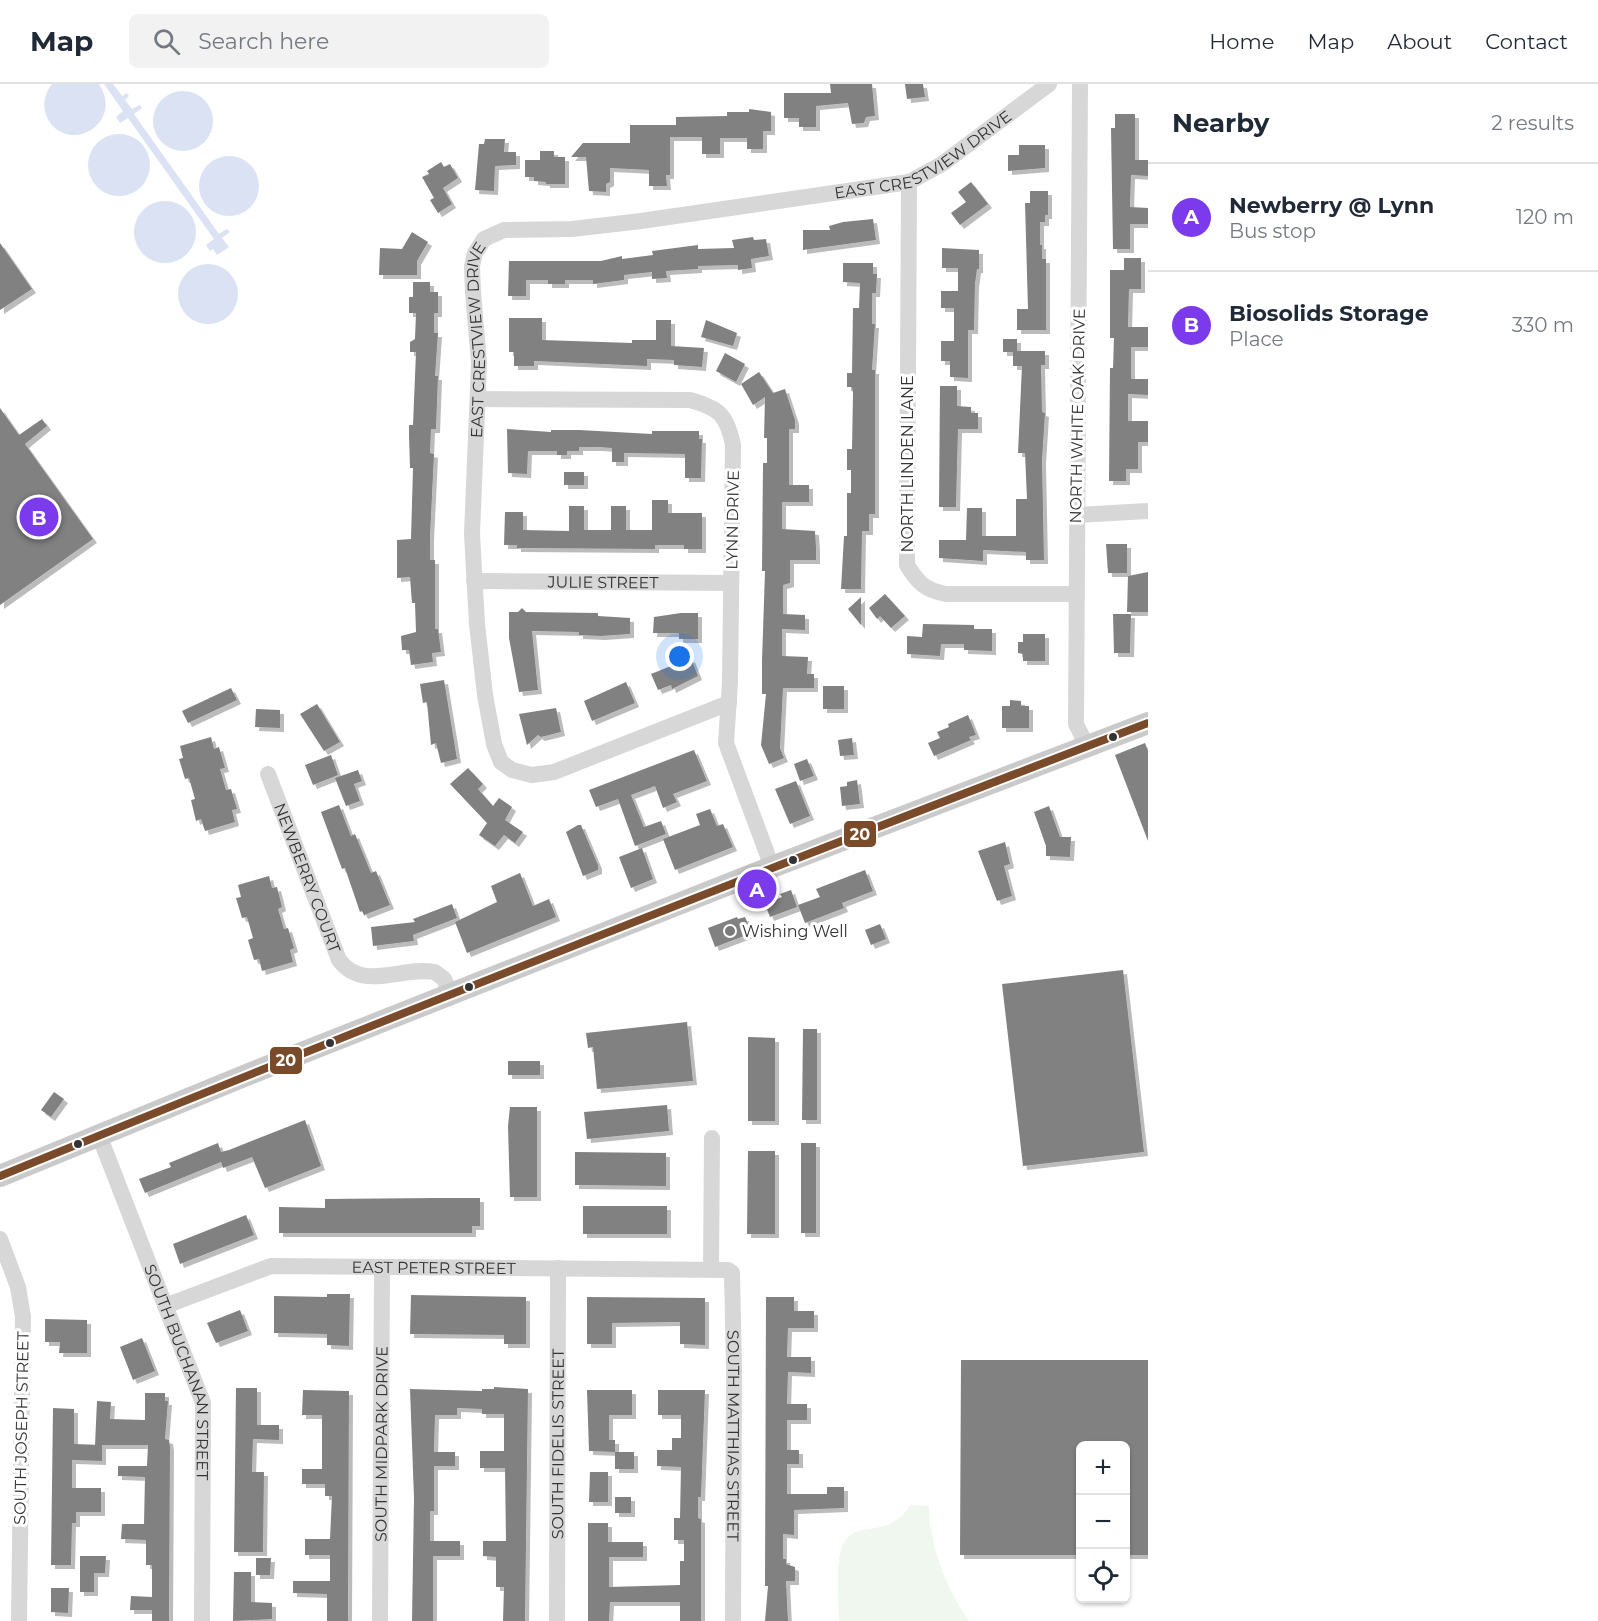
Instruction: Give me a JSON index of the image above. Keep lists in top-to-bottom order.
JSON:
{
  "streets": {
    "street": [
      "EAST CRESTVIEW DRIVE",
      "NORTH WHITE OAK DRIVE",
      "NORTH LINDEN LANE",
      "LYNN DRIVE",
      "JULIE STREET",
      "NEWBERRY COURT",
      "EAST PETER STREET",
      "SOUTH BUCHANAN STREET",
      "SOUTH JOSEPH STREET",
      "SOUTH MATTHIAS STREET",
      "SOUTH MIDPARK DRIVE",
      "SOUTH FIDELIS STREET"
    ]
  },
  "crossings": [
    ["EAST CRESTVIEW DRIVE", "NORTH LINDEN LANE"],
    ["EAST CRESTVIEW DRIVE", "LYNN DRIVE"],
    ["EAST CRESTVIEW DRIVE", "JULIE STREET"],
    ["NORTH WHITE OAK DRIVE", "NORTH LINDEN LANE"],
    ["LYNN DRIVE", "JULIE STREET"],
    ["EAST PETER STREET", "SOUTH BUCHANAN STREET"],
    ["EAST PETER STREET", "SOUTH MATTHIAS STREET"],
    ["EAST PETER STREET", "SOUTH MIDPARK DRIVE"],
    ["EAST PETER STREET", "SOUTH FIDELIS STREET"]
  ],
  "places": ["Wishing Well"],
  "lines": ["transit line 20"],
  "page": {
    "header": "Map",
    "search": "Search here",
    "nav": [
      "Home",
      "Map",
      "About",
      "Contact"
    ],
    "heading": ["Nearby", "2 results"],
    "list": [
      {
        "mark": "A",
        "name": "Newberry @ Lynn",
        "note": "Bus stop",
        "value": "120 m"
      },
      {
        "mark": "B",
        "name": "Biosolids Storage",
        "note": "Place",
        "value": "330 m"
      }
    ],
    "pins": ["B", "A"],
    "map_buttons": ["+", "−"]
  }
}
